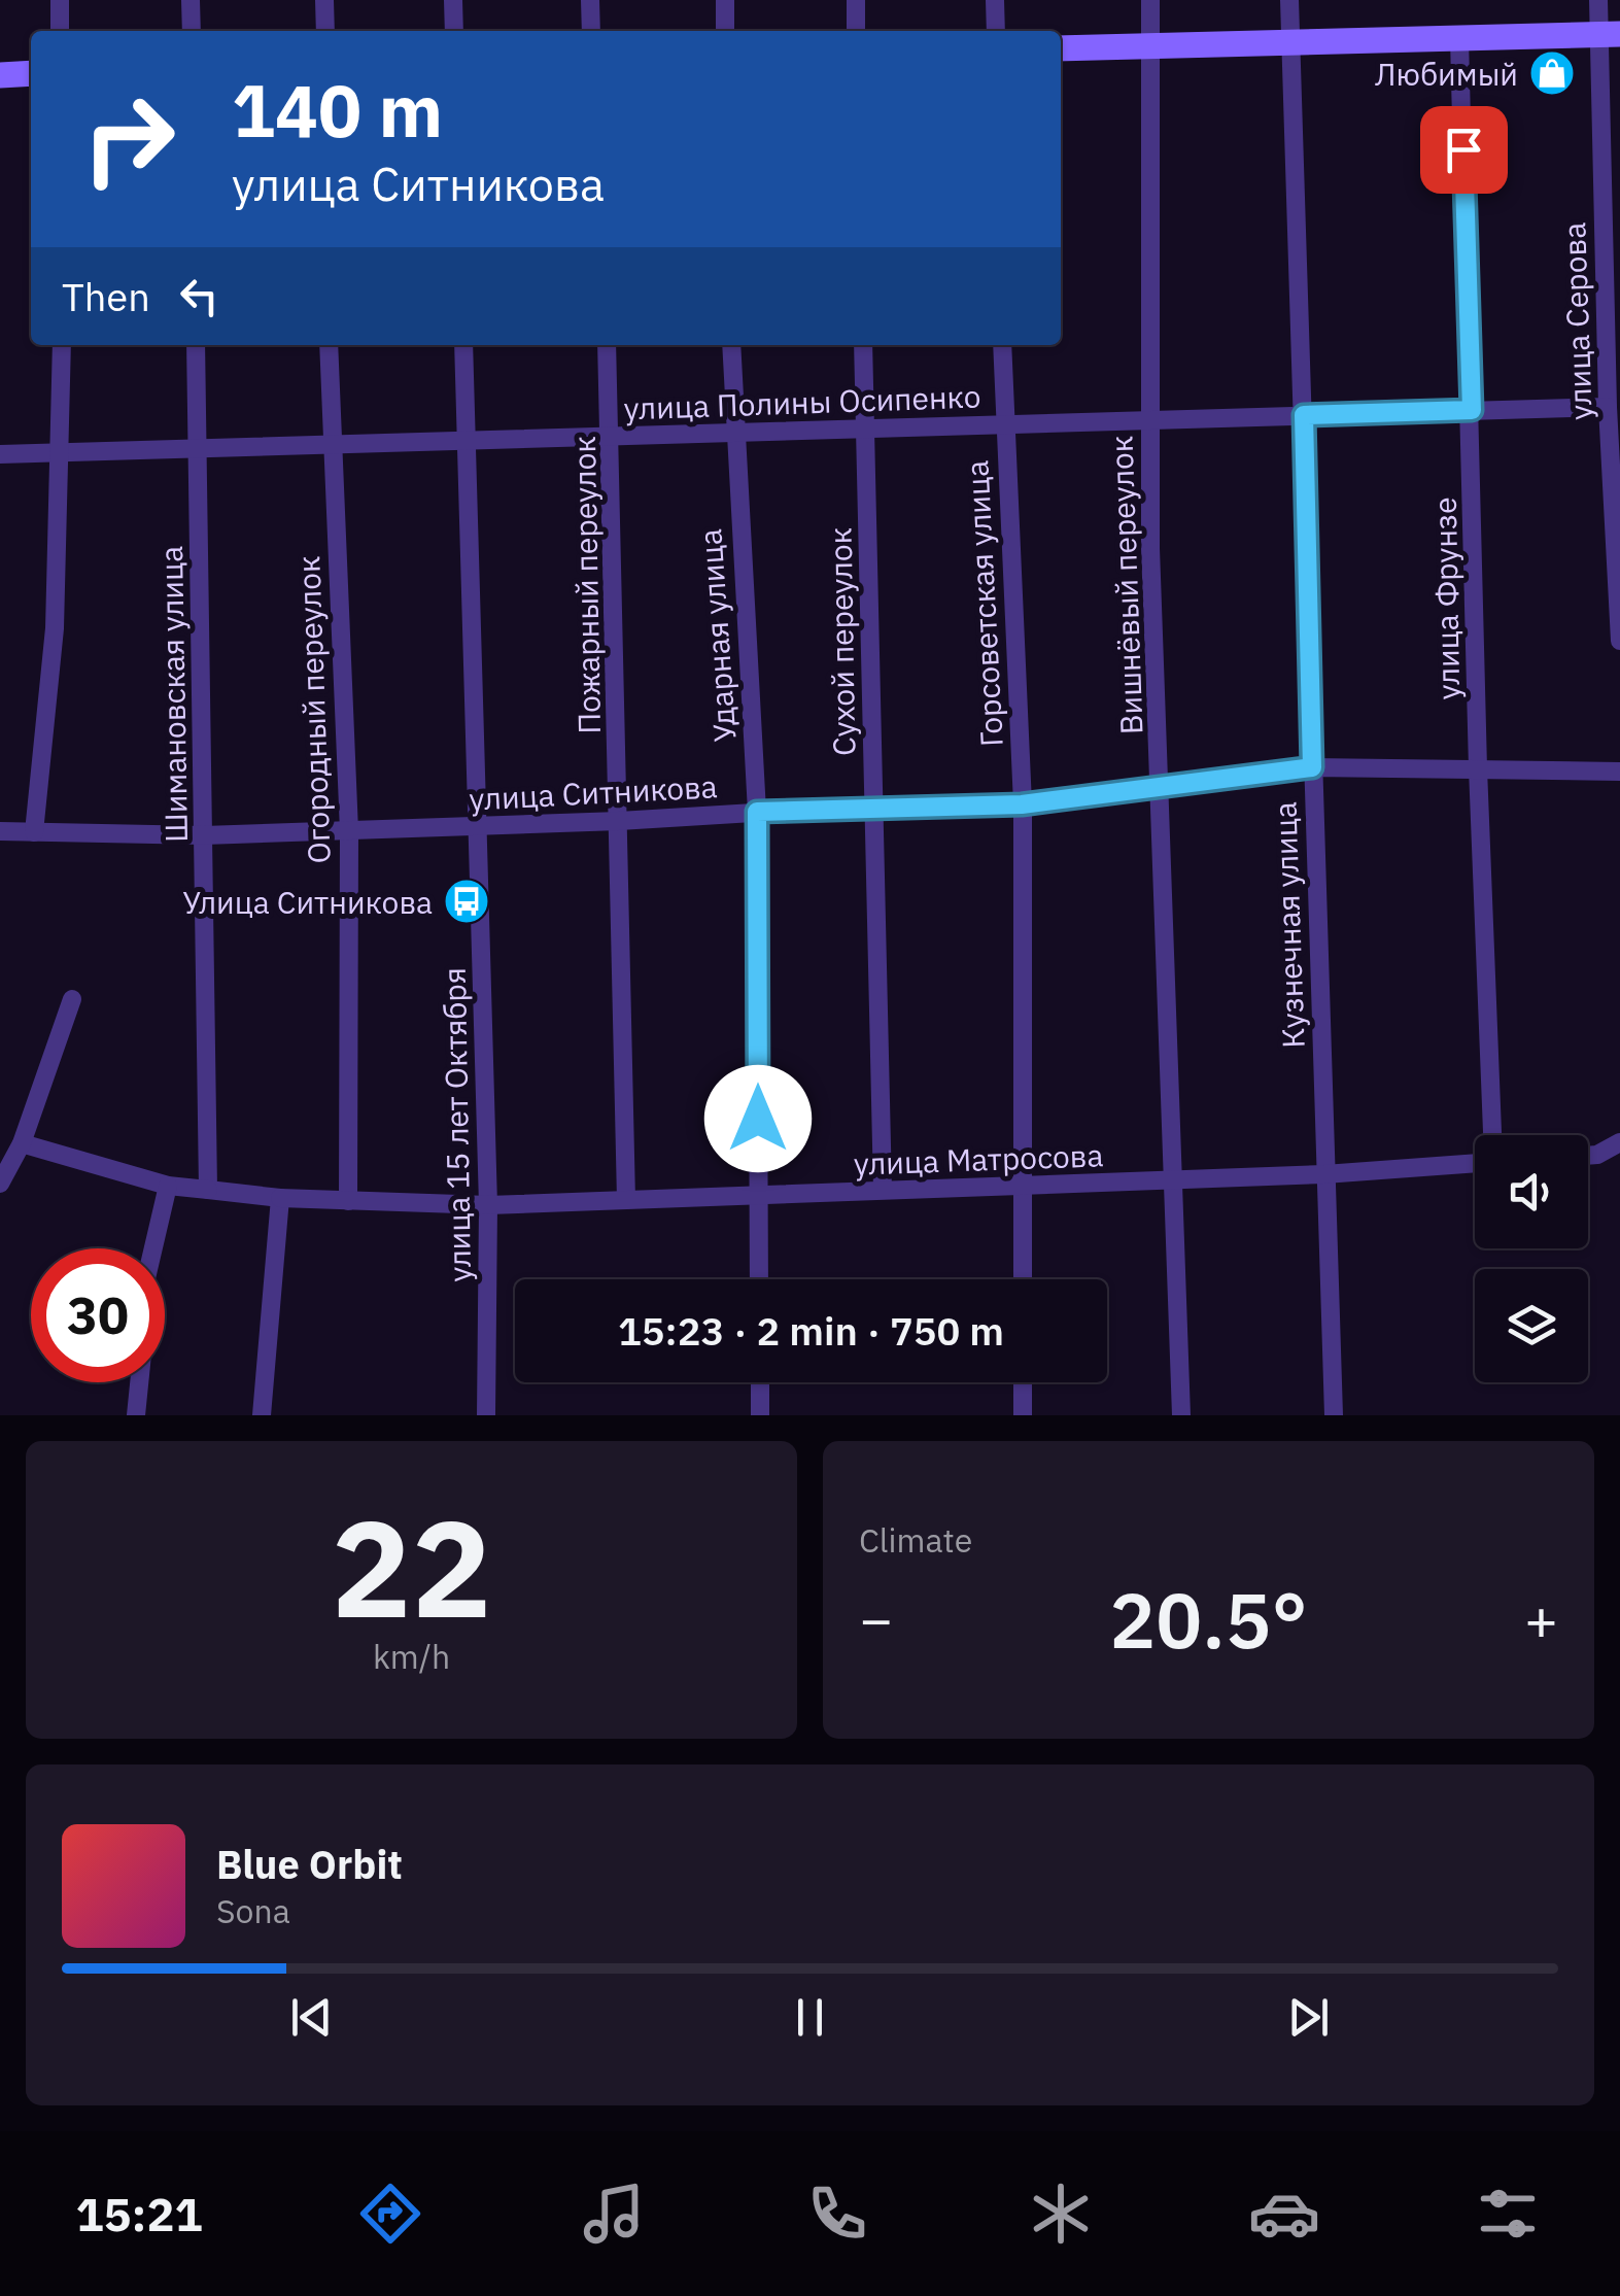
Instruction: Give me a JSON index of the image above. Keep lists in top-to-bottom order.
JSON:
{
  "streets": {
    "street": [
      "улица Серова",
      "улица Полины Осипенко",
      "Пожарный переулок",
      "Вишнёвый переулок",
      "улица Фрунзе",
      "Горсоветская улица",
      "Ударная улица",
      "Сухой переулок",
      "Шимановская улица",
      "Огородный переулок",
      "улица Ситникова",
      "Кузнечная улица",
      "улица 15 лет Октября",
      "улица Матросова"
    ]
  },
  "crossings": [
    ["улица Серова", "улица Полины Осипенко"],
    ["улица Полины Осипенко", "Пожарный переулок"],
    ["улица Полины Осипенко", "Вишнёвый переулок"],
    ["улица Полины Осипенко", "улица Фрунзе"],
    ["улица Полины Осипенко", "Горсоветская улица"],
    ["улица Полины Осипенко", "Ударная улица"],
    ["улица Полины Осипенко", "Сухой переулок"],
    ["улица Полины Осипенко", "Шимановская улица"],
    ["улица Полины Осипенко", "Огородный переулок"],
    ["улица Полины Осипенко", "Кузнечная улица"],
    ["улица Полины Осипенко", "улица 15 лет Октября"],
    ["Пожарный переулок", "улица Ситникова"],
    ["Пожарный переулок", "улица Матросова"],
    ["Вишнёвый переулок", "улица Ситникова"],
    ["Вишнёвый переулок", "улица Матросова"],
    ["улица Фрунзе", "улица Ситникова"],
    ["Горсоветская улица", "улица Ситникова"],
    ["Горсоветская улица", "улица Матросова"],
    ["Ударная улица", "улица Ситникова"],
    ["Ударная улица", "улица Матросова"],
    ["Сухой переулок", "улица Ситникова"],
    ["Сухой переулок", "улица Матросова"],
    ["Шимановская улица", "улица Ситникова"],
    ["Огородный переулок", "улица Ситникова"],
    ["Огородный переулок", "улица Матросова"],
    ["улица Ситникова", "Кузнечная улица"],
    ["улица Ситникова", "улица 15 лет Октября"],
    ["Кузнечная улица", "улица Матросова"],
    ["улица 15 лет Октября", "улица Матросова"]
  ],
  "places": {
    "shop": ["Любимый"],
    "bus stop": ["Улица Ситникова"]
  },
  "page": {
    "turn": ["140 m", "улица Ситникова"],
    "then": "Then",
    "limit": "30",
    "trip": "15:23 · 2 min · 750 m",
    "tile": [
      ["22", "km/h"],
      "Climate"
    ],
    "heat": ["−", "20.5°", "+"],
    "song": ["Blue Orbit", "Sona"],
    "tabs": "15:21"
  }
}
